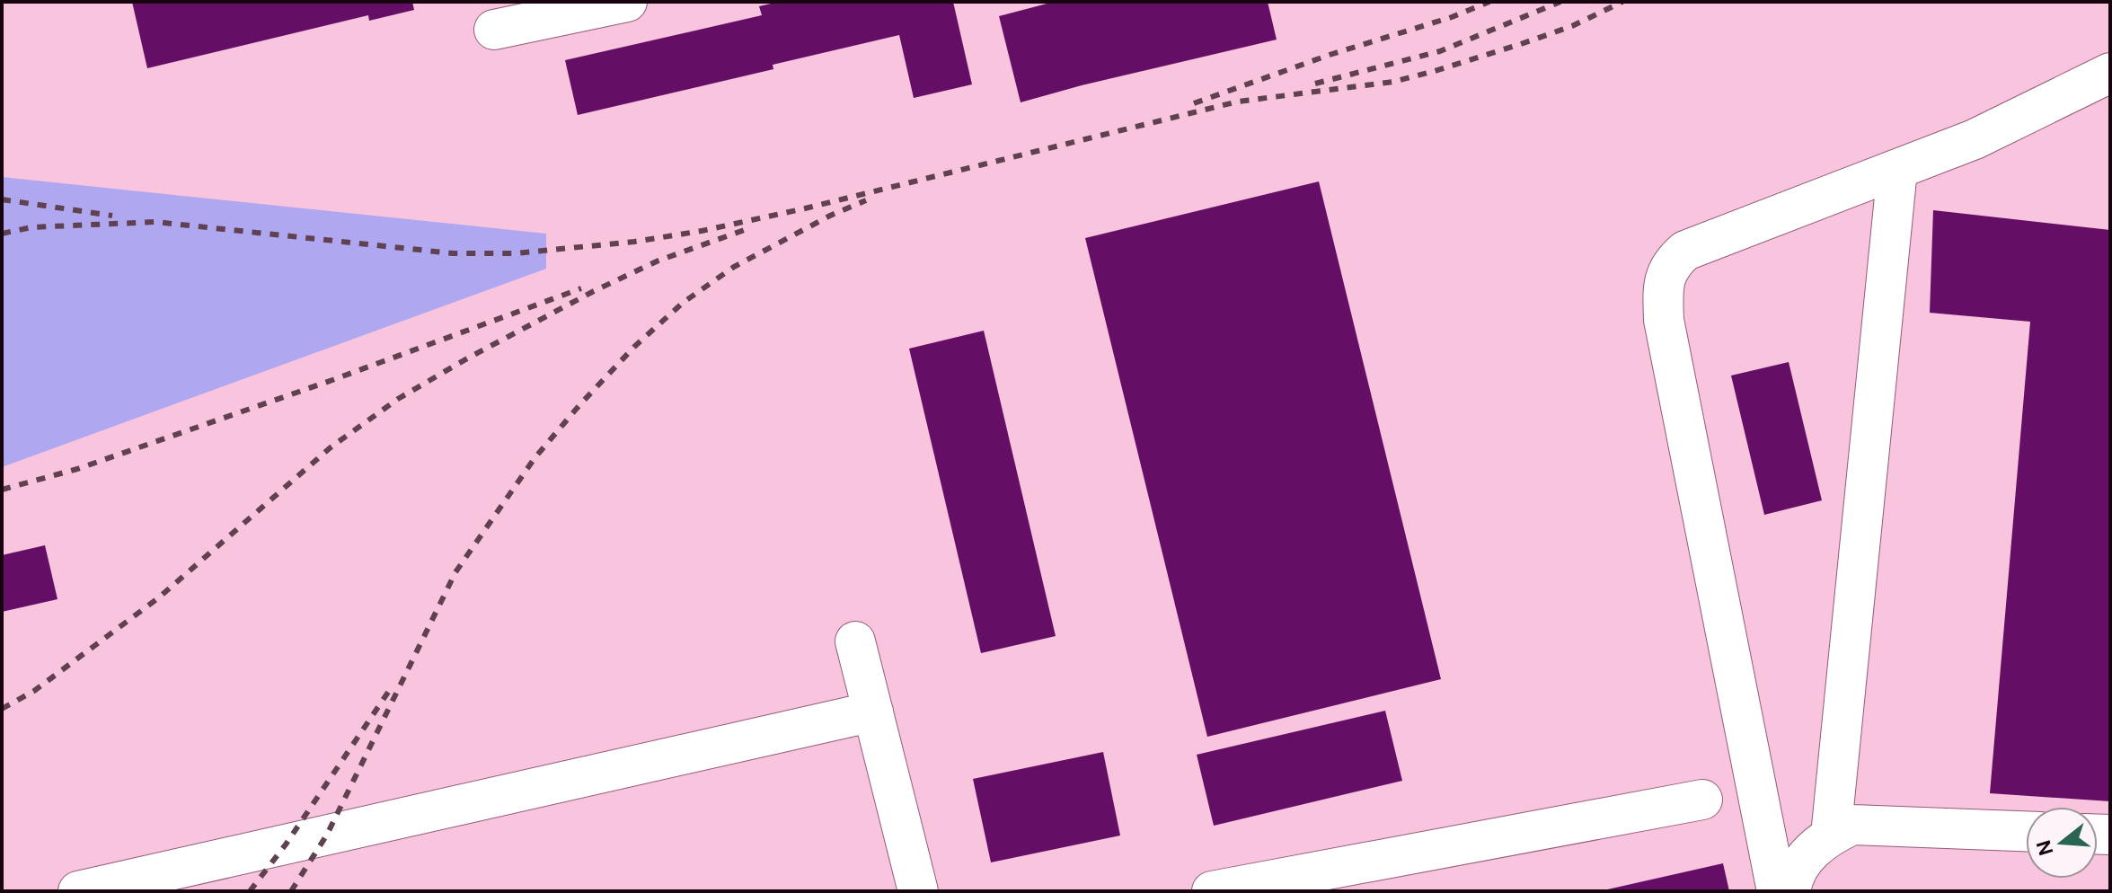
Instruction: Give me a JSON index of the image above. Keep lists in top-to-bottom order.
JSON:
{
  "north": "left"
}
